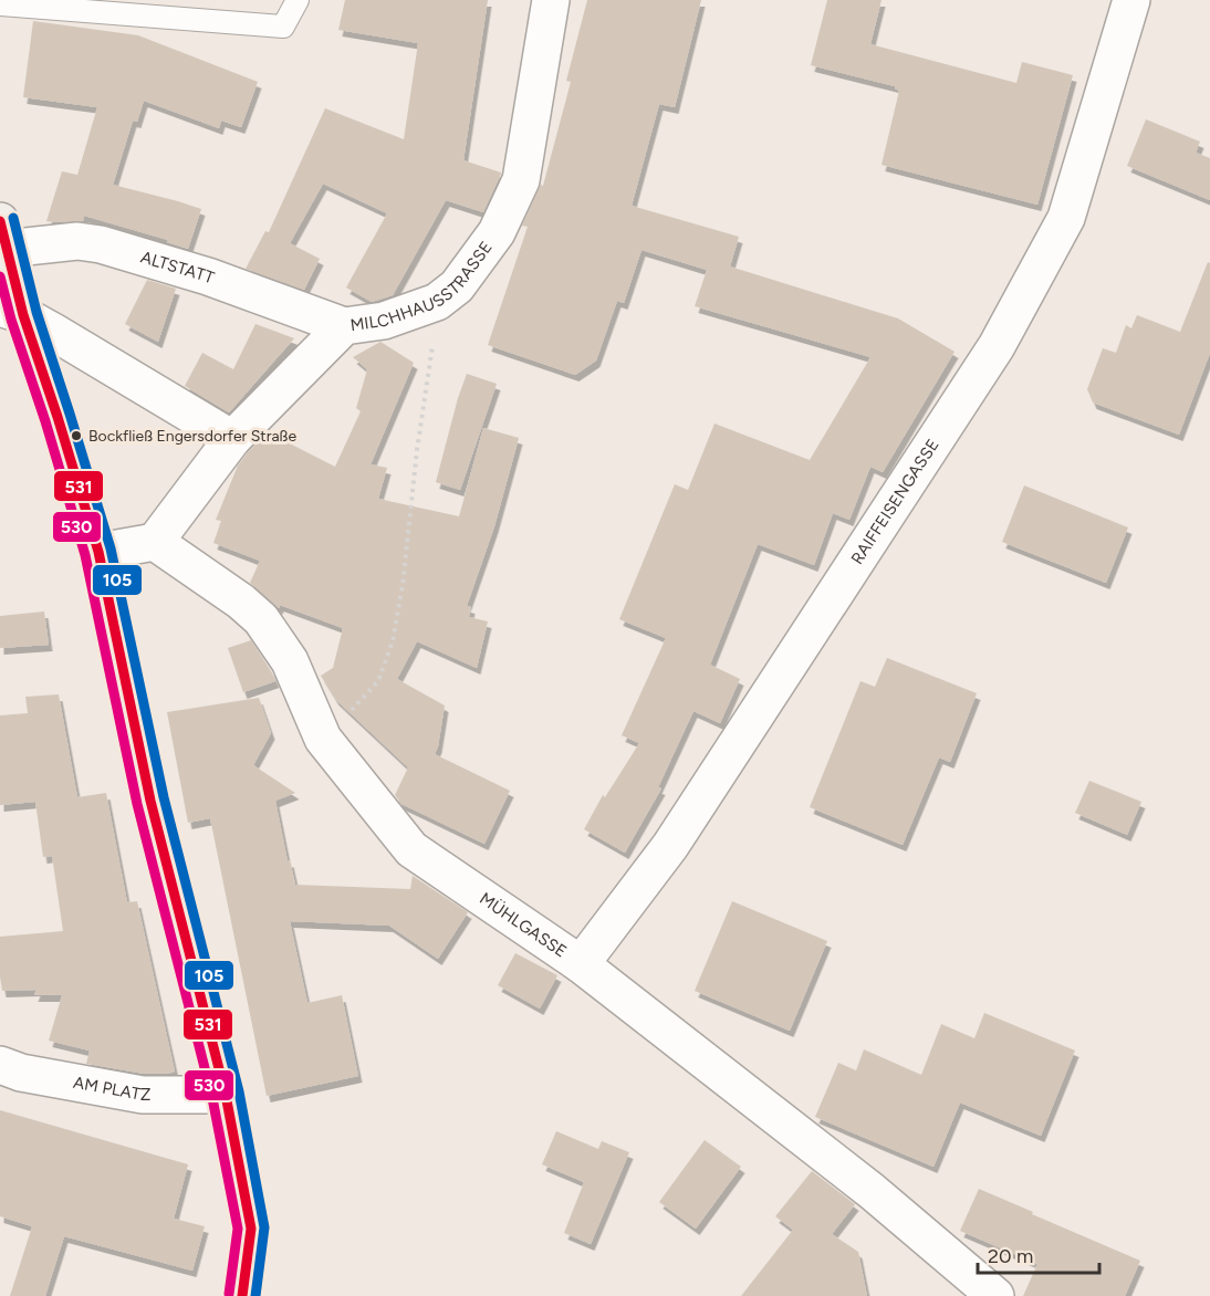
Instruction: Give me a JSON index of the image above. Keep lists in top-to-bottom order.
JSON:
{
  "streets": {
    "street": [
      "ALTSTATT",
      "MILCHHAUSSTRASSE",
      "RAIFFEISENGASSE",
      "MÜHLGASSE",
      "AM PLATZ"
    ]
  },
  "crossings": [
    ["ALTSTATT", "MILCHHAUSSTRASSE"],
    ["MILCHHAUSSTRASSE", "MÜHLGASSE"],
    ["RAIFFEISENGASSE", "MÜHLGASSE"]
  ],
  "places": ["Bockfließ Engersdorfer Straße"],
  "lines": ["transit line 105", "transit line 531", "transit line 530"],
  "scale_bar": "20 m"
}
